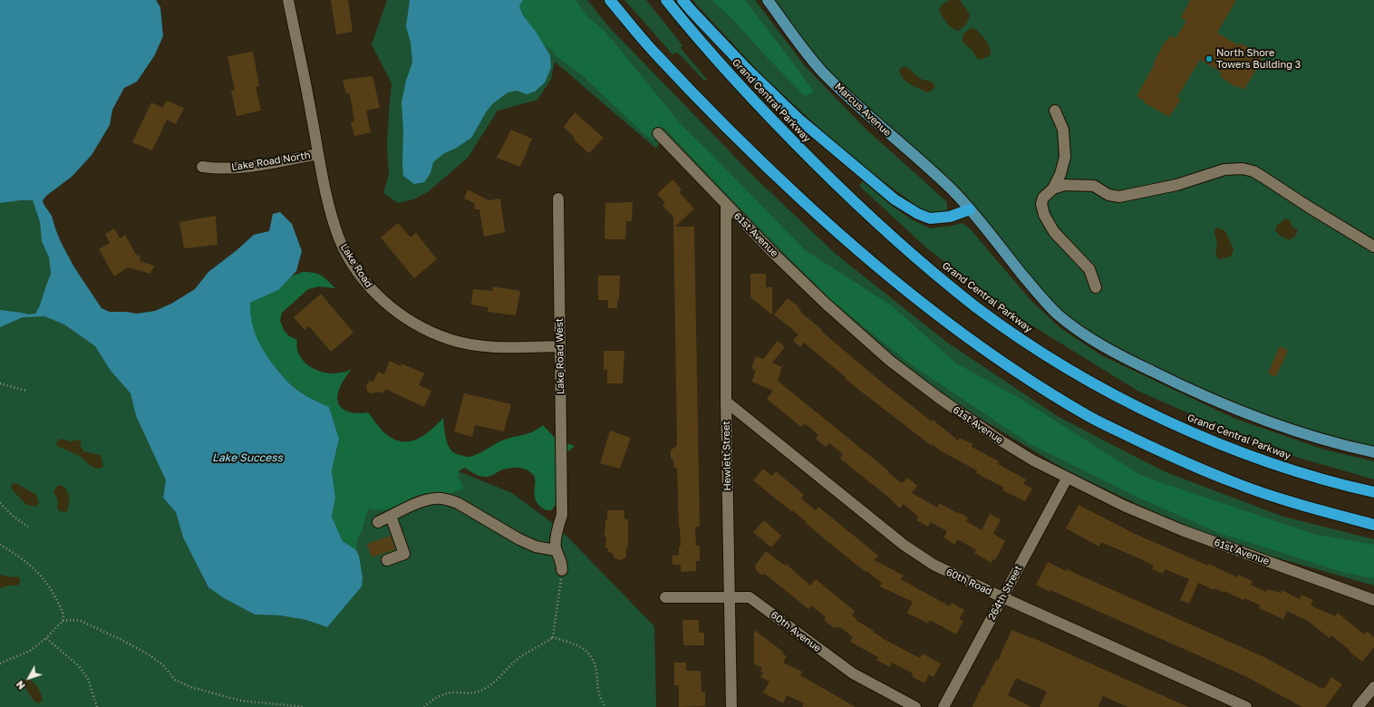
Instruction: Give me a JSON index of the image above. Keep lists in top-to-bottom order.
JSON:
{
  "streets": {
    "highway": ["Grand Central Parkway"],
    "main road": ["Marcus Avenue"],
    "street": [
      "Lake Road North",
      "61st Avenue",
      "Lake Road",
      "Lake Road West",
      "Hewlett Street",
      "60th Road",
      "264th Street",
      "60th Avenue"
    ]
  },
  "crossings": [
    ["Lake Road North", "Lake Road"],
    ["61st Avenue", "Hewlett Street"],
    ["61st Avenue", "264th Street"],
    ["Lake Road", "Lake Road West"],
    ["Hewlett Street", "60th Road"],
    ["Hewlett Street", "60th Avenue"],
    ["60th Road", "264th Street"]
  ],
  "water": ["Lake Success"],
  "places": ["North Shore Towers Building 3"],
  "north": "bottom left"
}
